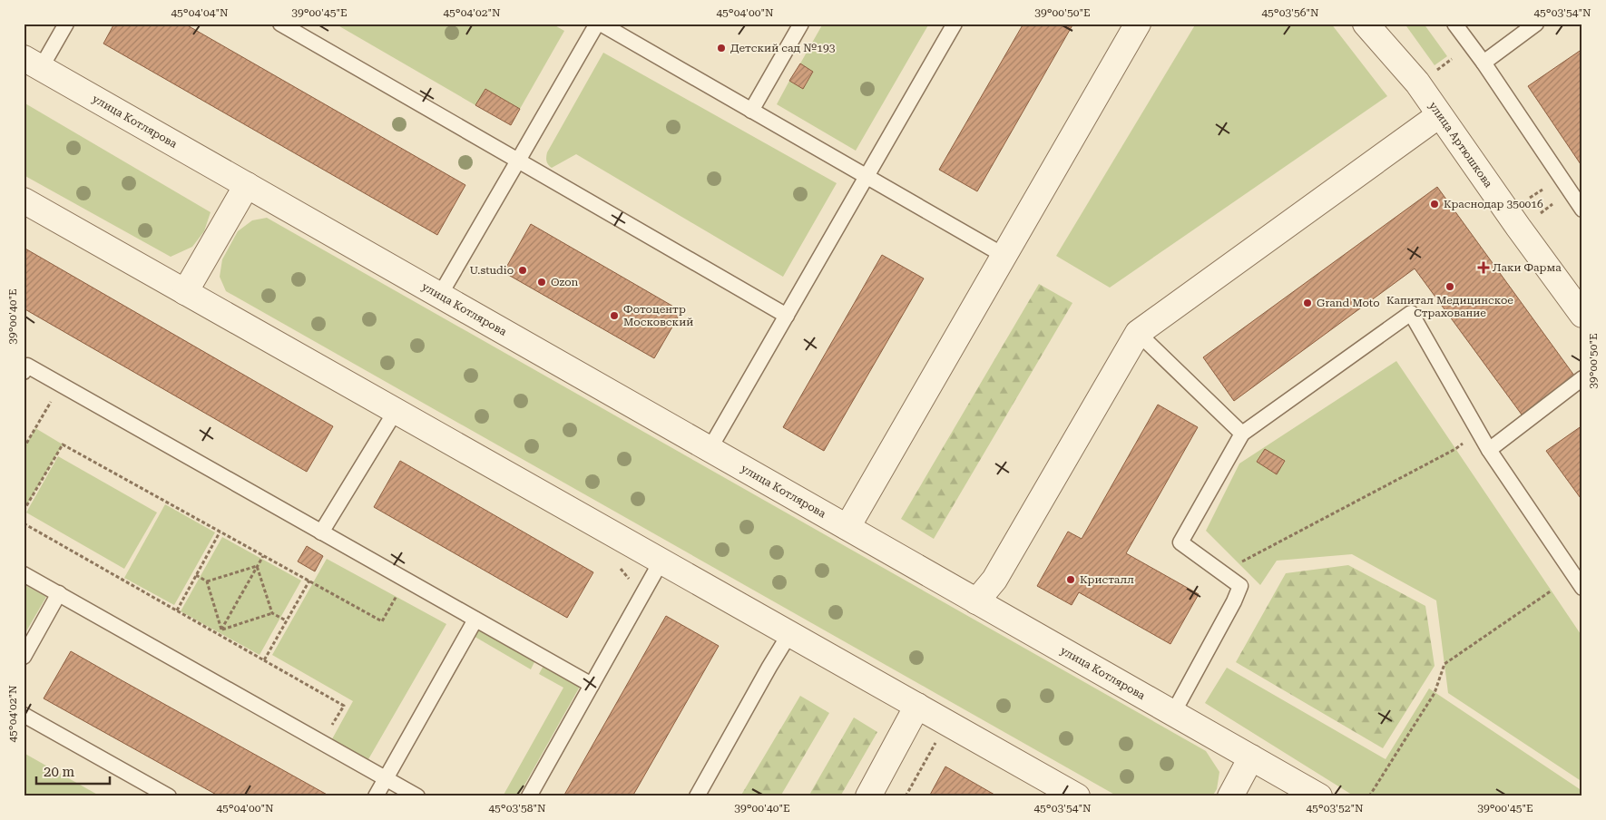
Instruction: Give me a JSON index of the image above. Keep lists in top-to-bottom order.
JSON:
{
  "streets": {
    "street": ["улица Котлярова", "улица Артюшкова"]
  },
  "places": {
    "other": [
      "Детский сад №193",
      "Краснодар 350016",
      "U.studio",
      "Ozon",
      "Капитал Медицинское Страхование",
      "Grand Moto",
      "Фотоцентр Московский",
      "Кристалл"
    ],
    "health": ["Лаки Фарма"]
  },
  "scale_bar": "20 m",
  "coordinates": [
    "45°04'04\"N",
    "39°00'45\"E",
    "45°04'02\"N",
    "45°04'00\"N",
    "39°00'50\"E",
    "45°03'56\"N",
    "45°03'54\"N",
    "39°00'40\"E",
    "45°03'58\"N",
    "45°03'52\"N"
  ]
}
